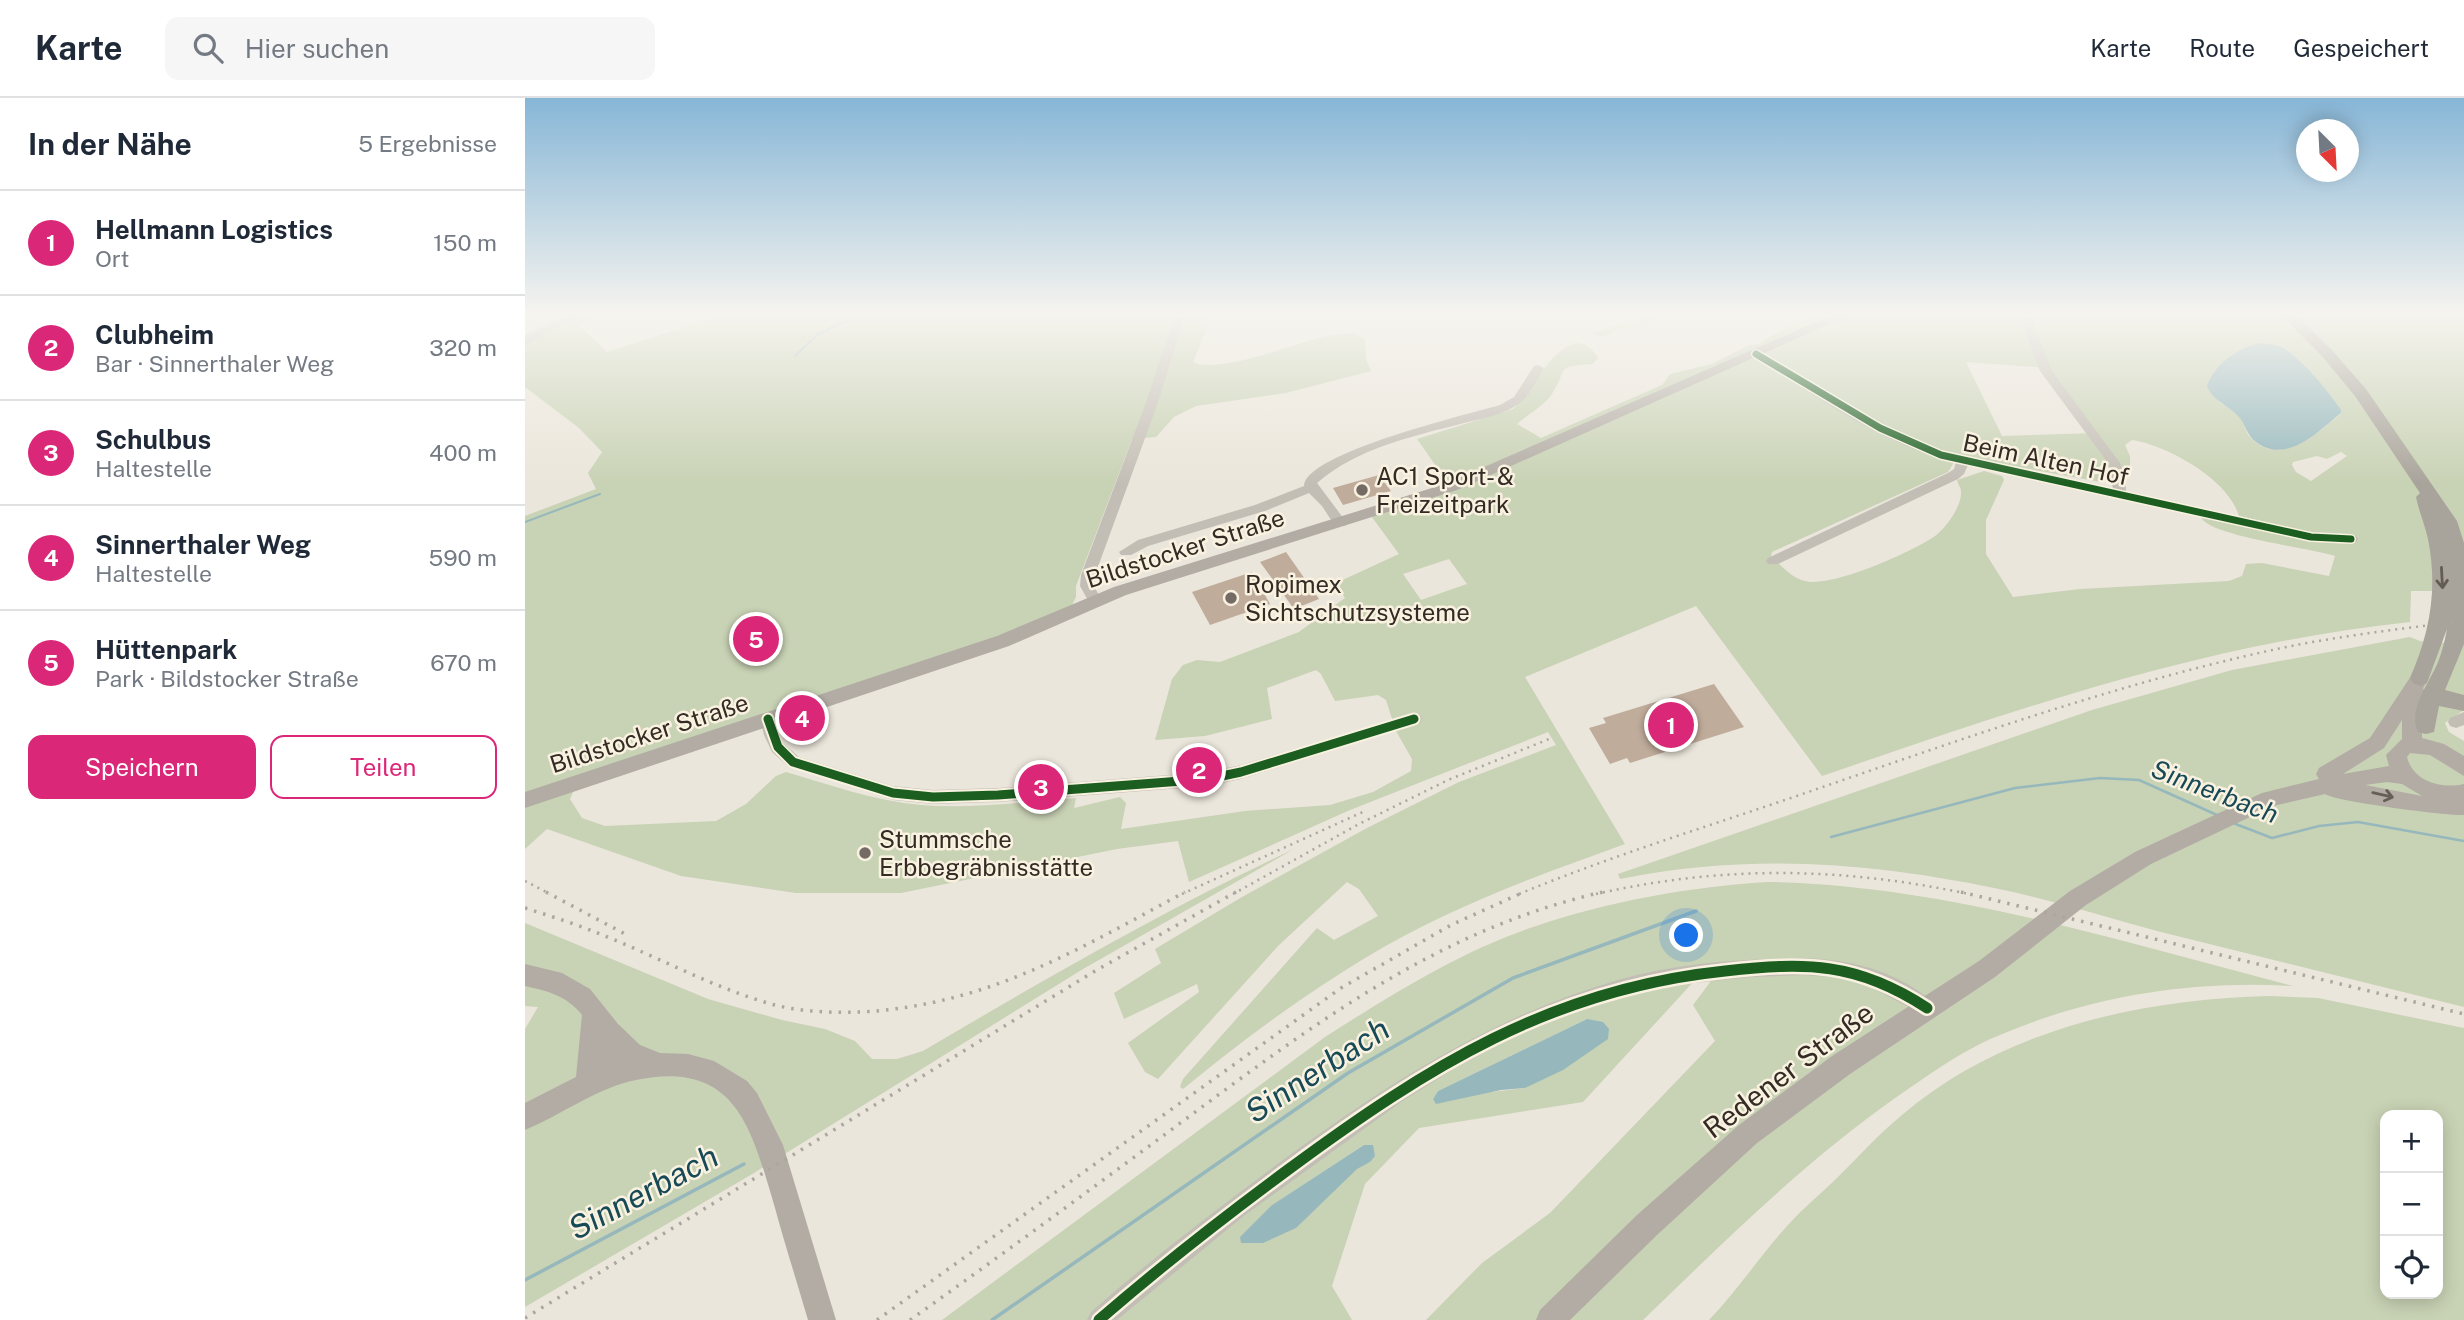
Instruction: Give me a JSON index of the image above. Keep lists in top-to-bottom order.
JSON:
{
  "streets": {
    "main road": ["Bildstocker Straße", "Redener Straße"],
    "street": ["Beim Alten Hof"]
  },
  "water": ["Sinnerbach"],
  "places": ["AC1 Sport- & Freizeitpark", "Ropimex Sichtschutzsysteme", "Stummsche Erbbegräbnisstätte"],
  "north": "bottom right",
  "page": {
    "header": "Karte",
    "search": "Hier suchen",
    "nav": ["Karte", "Route", "Gespeichert"],
    "heading": ["In der Nähe", "5 Ergebnisse"],
    "list": [
      {
        "mark": "1",
        "name": "Hellmann Logistics",
        "note": "Ort",
        "value": "150 m"
      },
      {
        "mark": "2",
        "name": "Clubheim",
        "note": "Bar · Sinnerthaler Weg",
        "value": "320 m"
      },
      {
        "mark": "3",
        "name": "Schulbus",
        "note": "Haltestelle",
        "value": "400 m"
      },
      {
        "mark": "4",
        "name": "Sinnerthaler Weg",
        "note": "Haltestelle",
        "value": "590 m"
      },
      {
        "mark": "5",
        "name": "Hüttenpark",
        "note": "Park · Bildstocker Straße",
        "value": "670 m"
      }
    ],
    "pins": [
      "5",
      "4",
      "1",
      "2",
      "3"
    ],
    "buttons": ["Speichern", "Teilen"],
    "map_buttons": ["+", "−"]
  }
}
